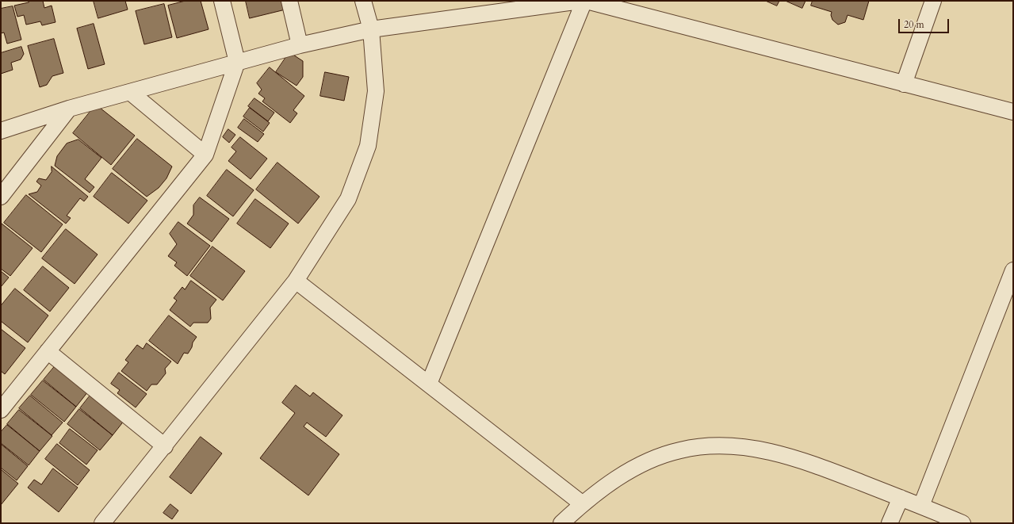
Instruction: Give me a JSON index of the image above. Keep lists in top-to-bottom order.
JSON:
{
  "scale_bar": "20 m"
}
